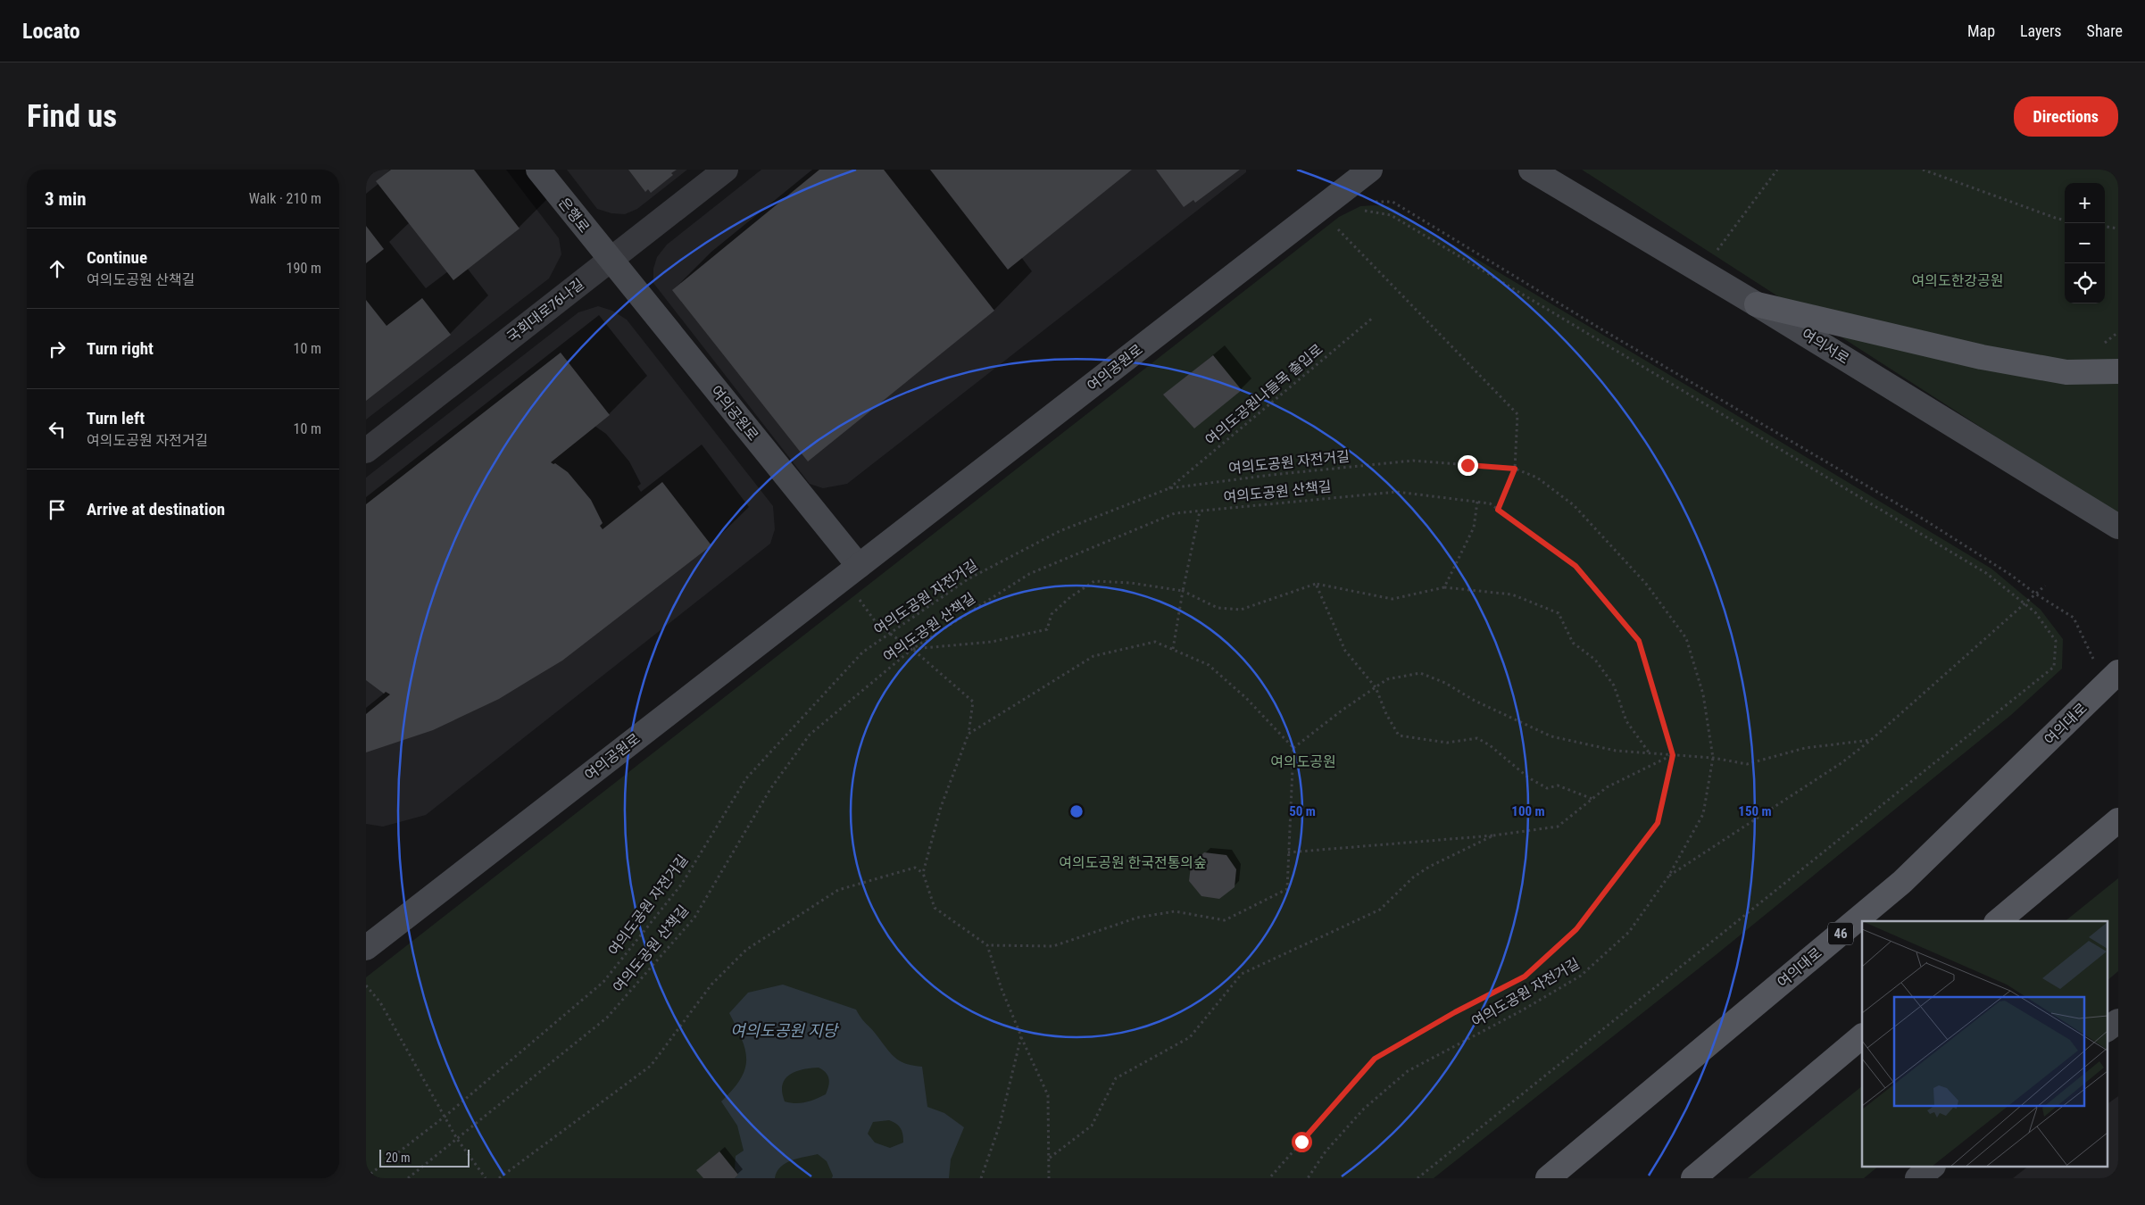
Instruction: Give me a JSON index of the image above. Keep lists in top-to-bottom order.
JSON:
{
  "streets": {
    "main road": ["여의대로", "46"],
    "street": [
      "은행로",
      "국회대로76나길",
      "여의서로",
      "여의공원로"
    ],
    "path": ["여의도공원나들목 출입로", "여의도공원 자전거길", "여의도공원 산책길"]
  },
  "crossings": [
    ["은행로", "국회대로76나길"],
    ["은행로", "여의공원로"],
    ["국회대로76나길", "여의공원로"],
    ["여의도공원나들목 출입로", "여의도공원 자전거길"]
  ],
  "water": ["여의도공원 지당"],
  "parks": ["여의도한강공원", "여의도공원", "여의도공원 한국전통의숲"],
  "scale_bar": "20 m",
  "page": {
    "header": "Locato",
    "nav": ["Map", "Layers", "Share"],
    "buttons": "Directions",
    "title": "Find us",
    "heading": ["3 min", "Walk · 210 m"],
    "map_buttons": ["+", "−"],
    "list": [
      ["Continue", "여의도공원 산책길", "190 m"],
      ["Turn right", "10 m"],
      ["Turn left", "여의도공원 자전거길", "10 m"],
      "Arrive at destination"
    ],
    "scale": "20 m"
  },
  "rings": ["50 m", "100 m", "150 m"]
}
